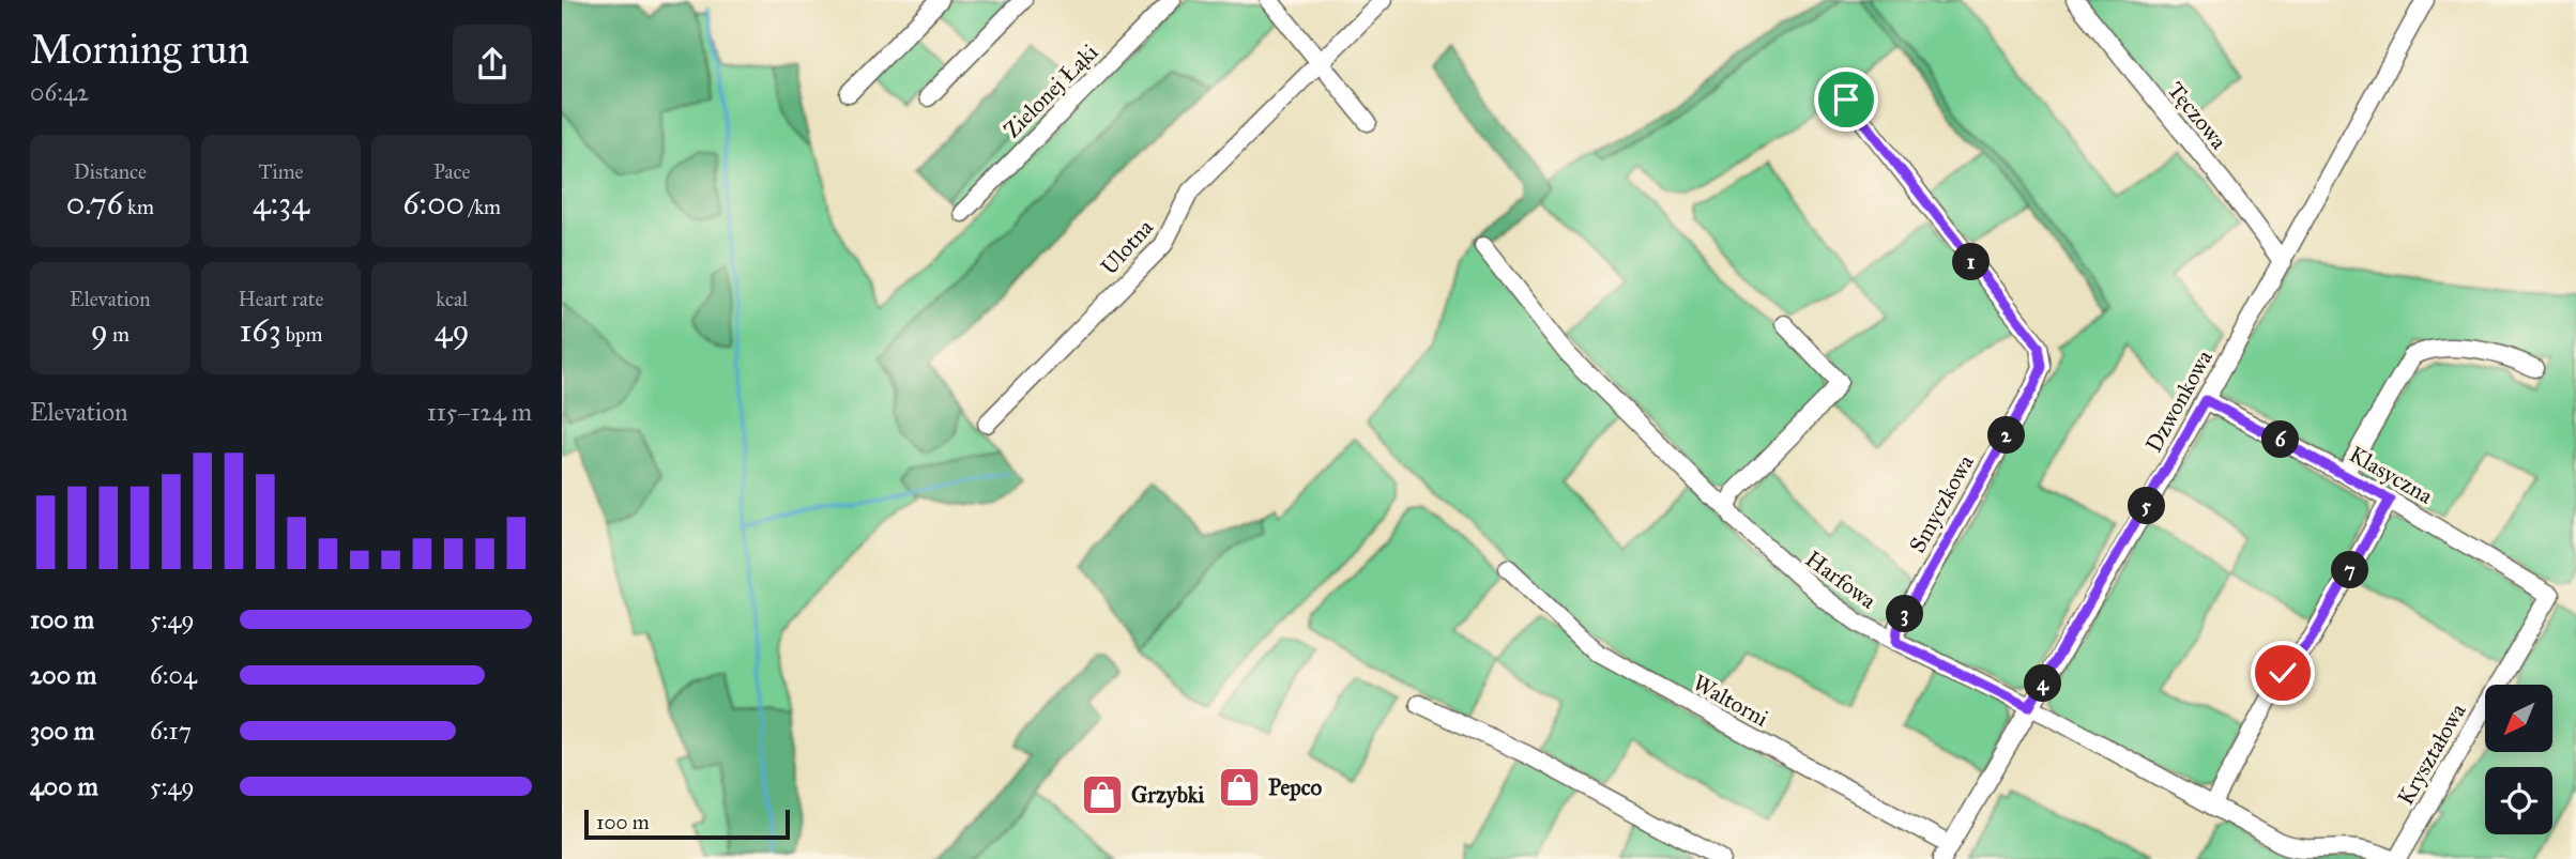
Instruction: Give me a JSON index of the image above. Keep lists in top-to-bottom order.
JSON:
{
  "streets": {
    "street": [
      "Zielonej Łąki",
      "Tęczowa",
      "Ulotna",
      "Dzwonkowa",
      "Klasyczna",
      "Smyczkowa",
      "Harfowa",
      "Waltorni",
      "Kryształowa"
    ]
  },
  "crossings": [
    ["Tęczowa", "Dzwonkowa"],
    ["Dzwonkowa", "Klasyczna"],
    ["Dzwonkowa", "Harfowa"],
    ["Dzwonkowa", "Waltorni"],
    ["Klasyczna", "Kryształowa"],
    ["Smyczkowa", "Harfowa"]
  ],
  "places": {
    "shop": ["Pepco", "Grzybki"]
  },
  "scale_bar": "100 m",
  "north": "bottom left",
  "page": {
    "heading": ["Morning run", "06:42"],
    "stats": [
      ["Distance", "0.76 km"],
      ["Time", "4:34"],
      ["Pace", "6:00 /km"],
      ["Elevation", "9 m"],
      ["Heart rate", "163 bpm"],
      ["kcal", "49"]
    ],
    "pins": [
      "1",
      "2",
      "6",
      "5",
      "7",
      "3",
      "4"
    ],
    "chart": ["Elevation", "115–124 m"],
    "list": [
      {
        "name": "100 m",
        "note": "5:49"
      },
      {
        "name": "200 m",
        "note": "6:04"
      },
      {
        "name": "300 m",
        "note": "6:17"
      },
      {
        "name": "400 m",
        "note": "5:49"
      }
    ],
    "scale": "100 m"
  }
}
